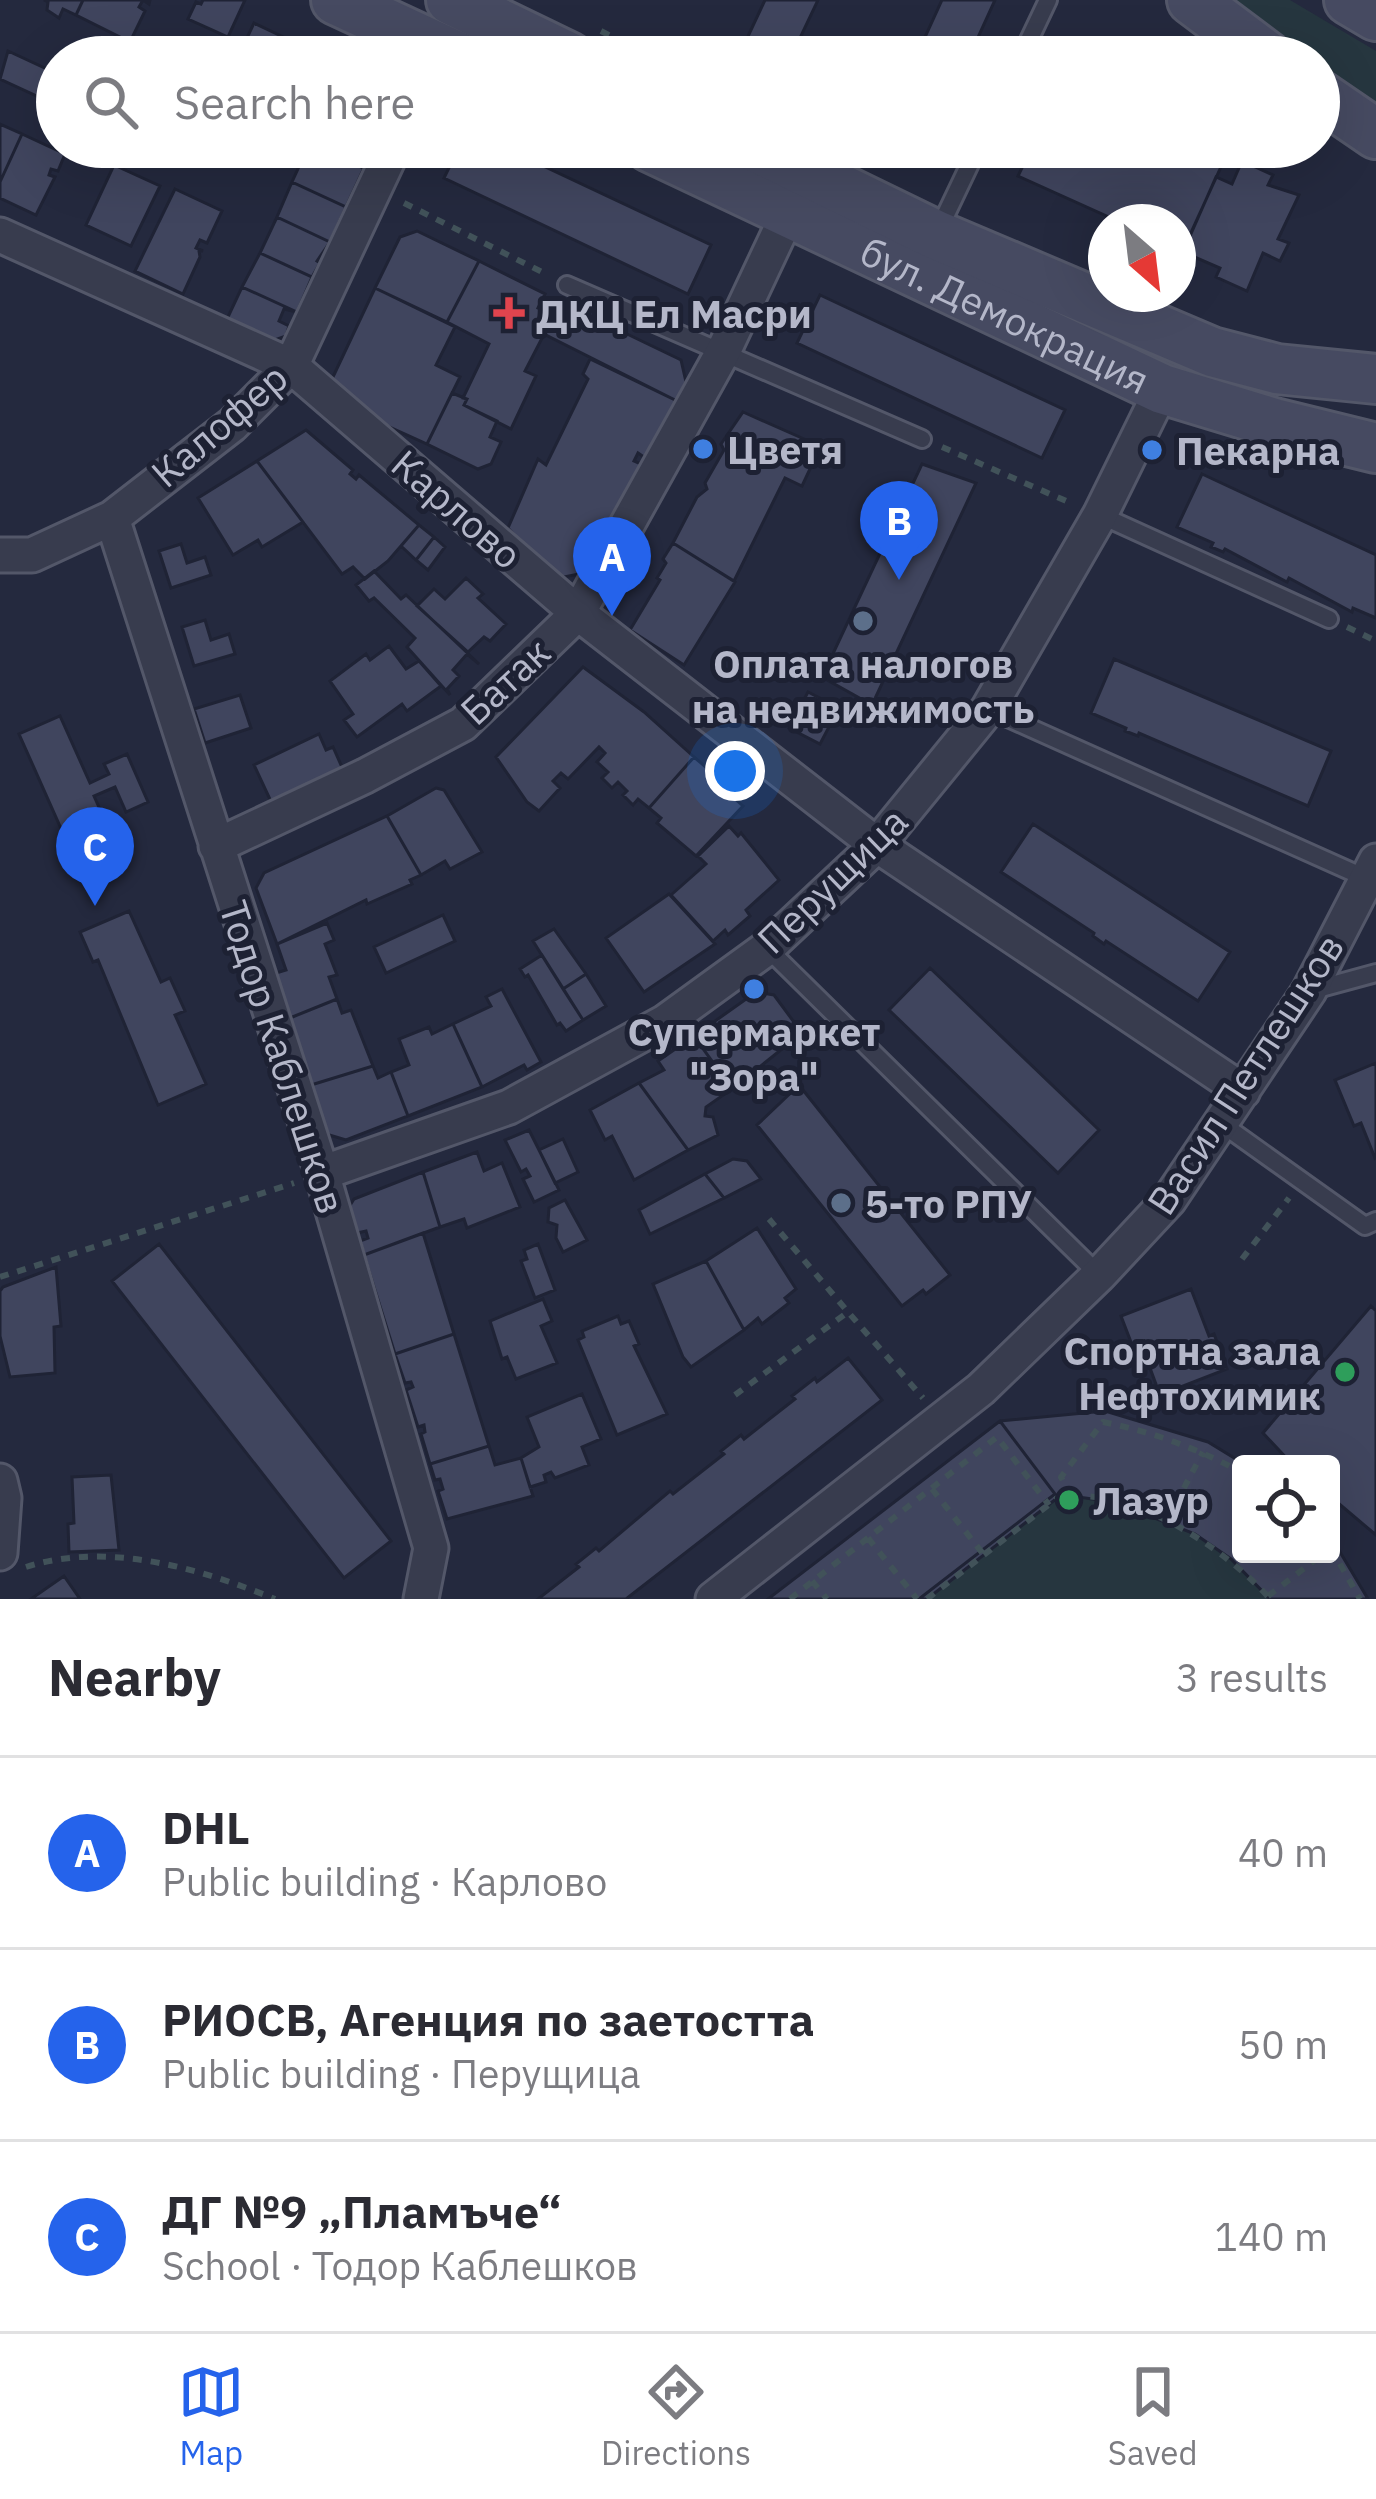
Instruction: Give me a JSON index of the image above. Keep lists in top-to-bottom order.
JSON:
{
  "streets": {
    "main road": ["бул. Демокрация"],
    "street": [
      "Калофер",
      "Карлово",
      "Батак",
      "Перущица",
      "Тодор Каблешков",
      "Васил Петлешков"
    ]
  },
  "crossings": [
    ["бул. Демокрация", "Батак"],
    ["бул. Демокрация", "Перущица"],
    ["Калофер", "Карлово"],
    ["Калофер", "Тодор Каблешков"],
    ["Карлово", "Батак"],
    ["Карлово", "Перущица"],
    ["Карлово", "Васил Петлешков"],
    ["Батак", "Тодор Каблешков"],
    ["Перущица", "Тодор Каблешков"]
  ],
  "places": {
    "health": ["ДКЦ Ел Масри"],
    "other": [
      "Цветя",
      "Пекарна",
      "Оплата налогов на недвижимость",
      "Супермаркет \"Зора\"",
      "5-то РПУ",
      "Спортна зала Нефтохимик",
      "Лазур"
    ]
  },
  "north": "bottom right",
  "page": {
    "search": "Search here",
    "pins": ["B", "A", "C"],
    "heading": ["Nearby", "3 results"],
    "list": [
      {
        "mark": "A",
        "name": "DHL",
        "note": "Public building · Карлово",
        "value": "40 m"
      },
      {
        "mark": "B",
        "name": "РИОСВ, Агенция по заетостта",
        "note": "Public building · Перущица",
        "value": "50 m"
      },
      {
        "mark": "C",
        "name": "ДГ №9 „Пламъче“",
        "note": "School · Тодор Каблешков",
        "value": "140 m"
      }
    ],
    "nav": ["Map", "Directions", "Saved"]
  }
}
